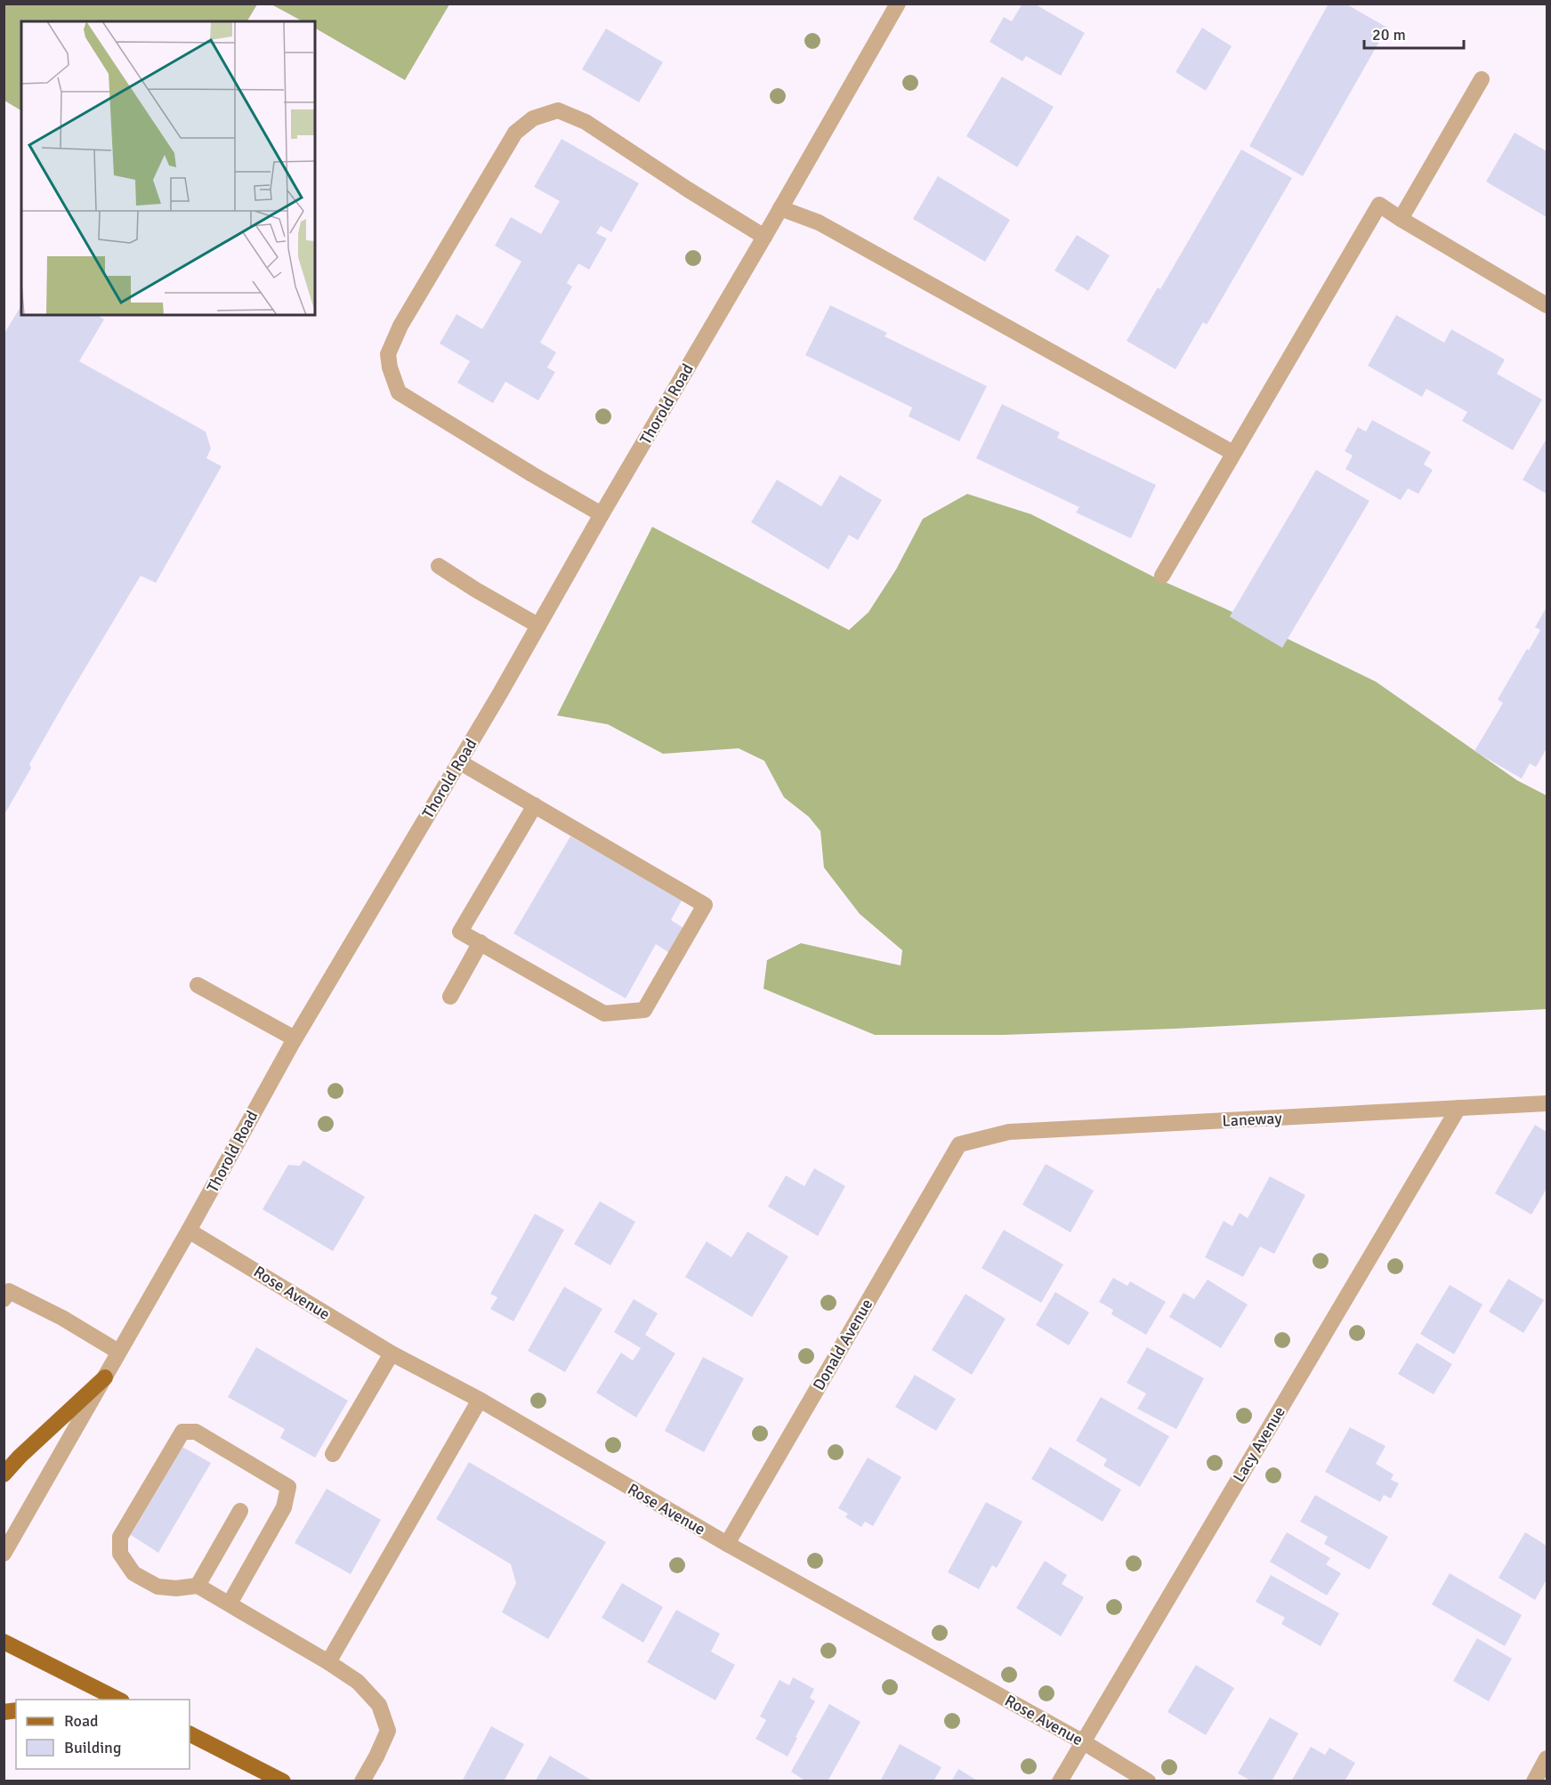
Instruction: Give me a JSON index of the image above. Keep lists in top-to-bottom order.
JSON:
{
  "streets": {
    "street": [
      "Thorold Road",
      "Laneway",
      "Rose Avenue",
      "Donald Avenue",
      "Lacy Avenue"
    ]
  },
  "crossings": [
    ["Thorold Road", "Rose Avenue"],
    ["Laneway", "Donald Avenue"],
    ["Laneway", "Lacy Avenue"],
    ["Rose Avenue", "Donald Avenue"],
    ["Rose Avenue", "Lacy Avenue"]
  ],
  "legend": ["Road", "Building"],
  "scale_bar": "20 m"
}
